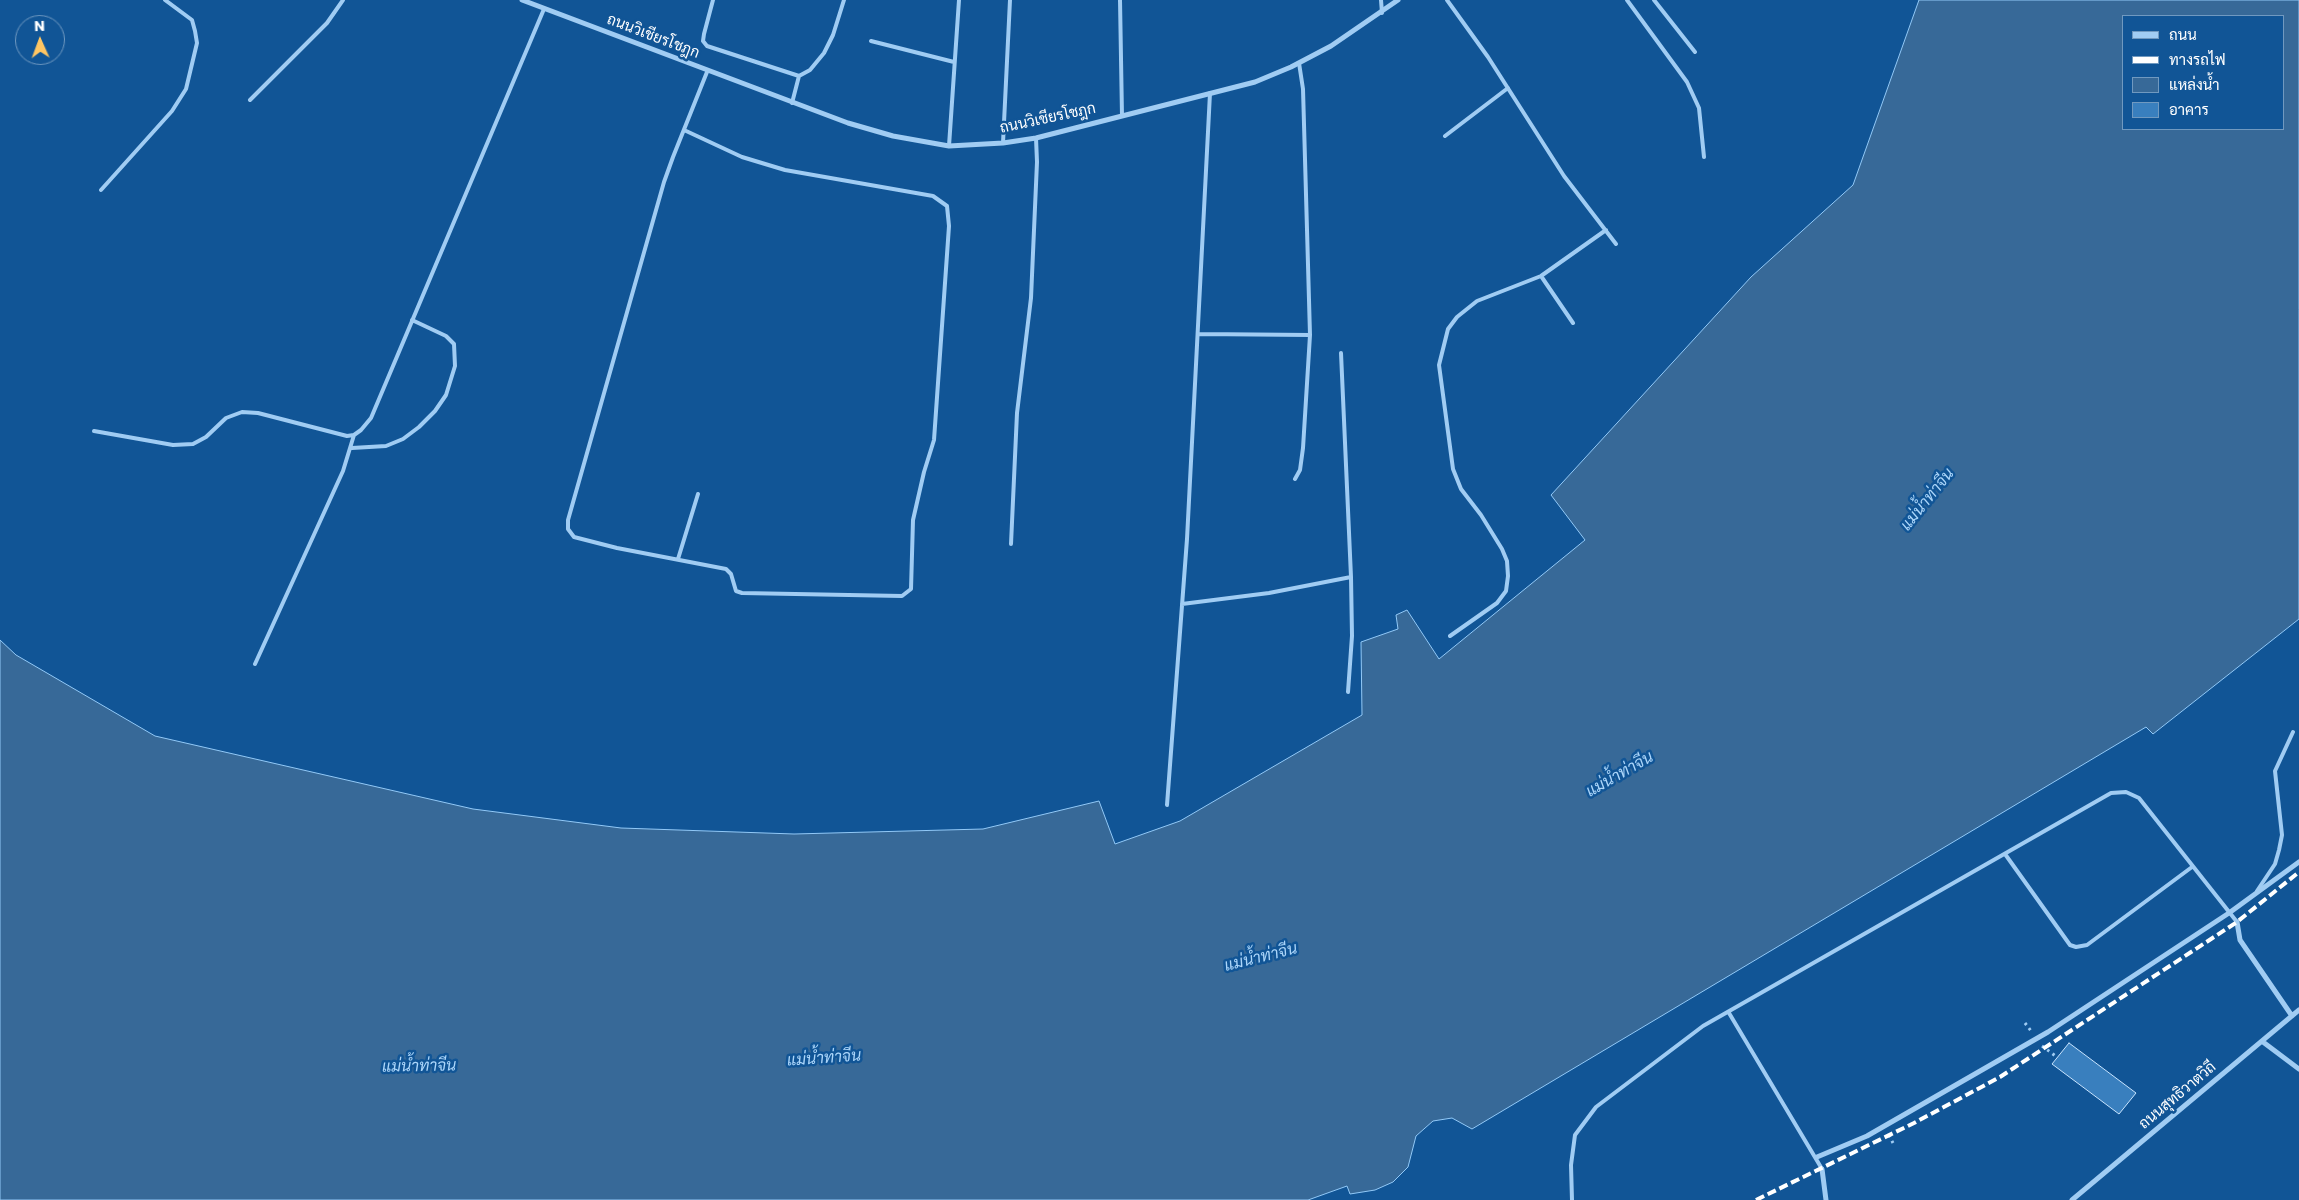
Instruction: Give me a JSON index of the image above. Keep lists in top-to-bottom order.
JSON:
{
  "streets": {
    "street": ["ถนนวิเชียรโชฎก", "ถนนสุทธิวาตวิถี"]
  },
  "water": ["แม่น้ำท่าจีน"],
  "legend": [
    "ถนน",
    "ทางรถไฟ",
    "แหล่งน้ำ",
    "อาคาร"
  ],
  "north": "top"
}
